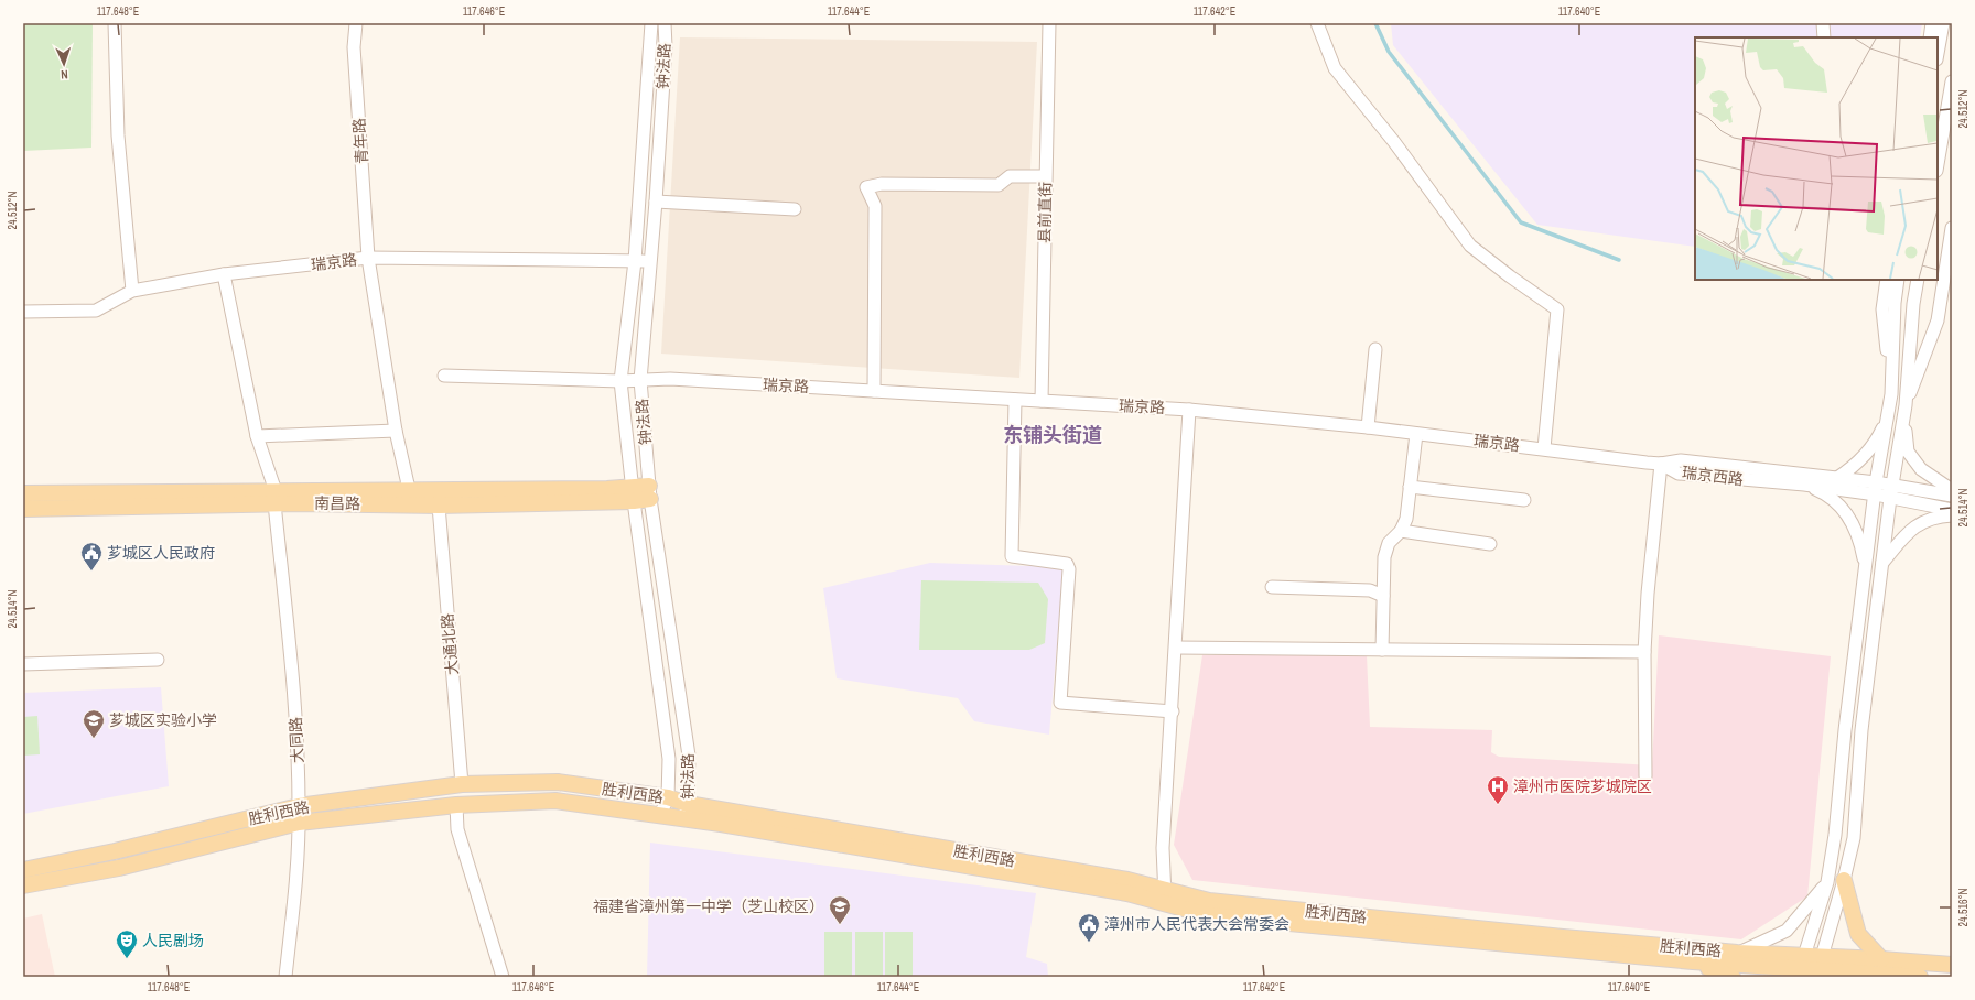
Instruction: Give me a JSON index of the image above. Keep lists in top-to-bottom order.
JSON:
{
  "streets": {
    "main road": ["南昌路", "胜利西路"],
    "street": [
      "钟法路",
      "青年路",
      "县前直街",
      "瑞京路",
      "瑞京西路",
      "大通北路",
      "大同路"
    ]
  },
  "crossings": [
    ["钟法路", "瑞京路"],
    ["钟法路", "南昌路"],
    ["钟法路", "胜利西路"],
    ["青年路", "瑞京路"],
    ["青年路", "南昌路"],
    ["县前直街", "瑞京路"],
    ["瑞京路", "瑞京西路"],
    ["瑞京路", "大同路"],
    ["南昌路", "大通北路"],
    ["南昌路", "大同路"],
    ["大通北路", "胜利西路"],
    ["大同路", "胜利西路"]
  ],
  "districts": ["东铺头街道"],
  "places": {
    "public building": ["芗城区人民政府", "漳州市人民代表大会常委会"],
    "school or university": ["芗城区实验小学", "福建省漳州第一中学（芝山校区）"],
    "hospital": ["漳州市医院芗城院区"],
    "theatre": ["人民剧场"]
  },
  "north": "bottom",
  "coordinates": [
    "117.648°E",
    "117.646°E",
    "117.644°E",
    "117.642°E",
    "117.640°E",
    "24.512°N",
    "24.514°N",
    "24.516°N"
  ]
}
